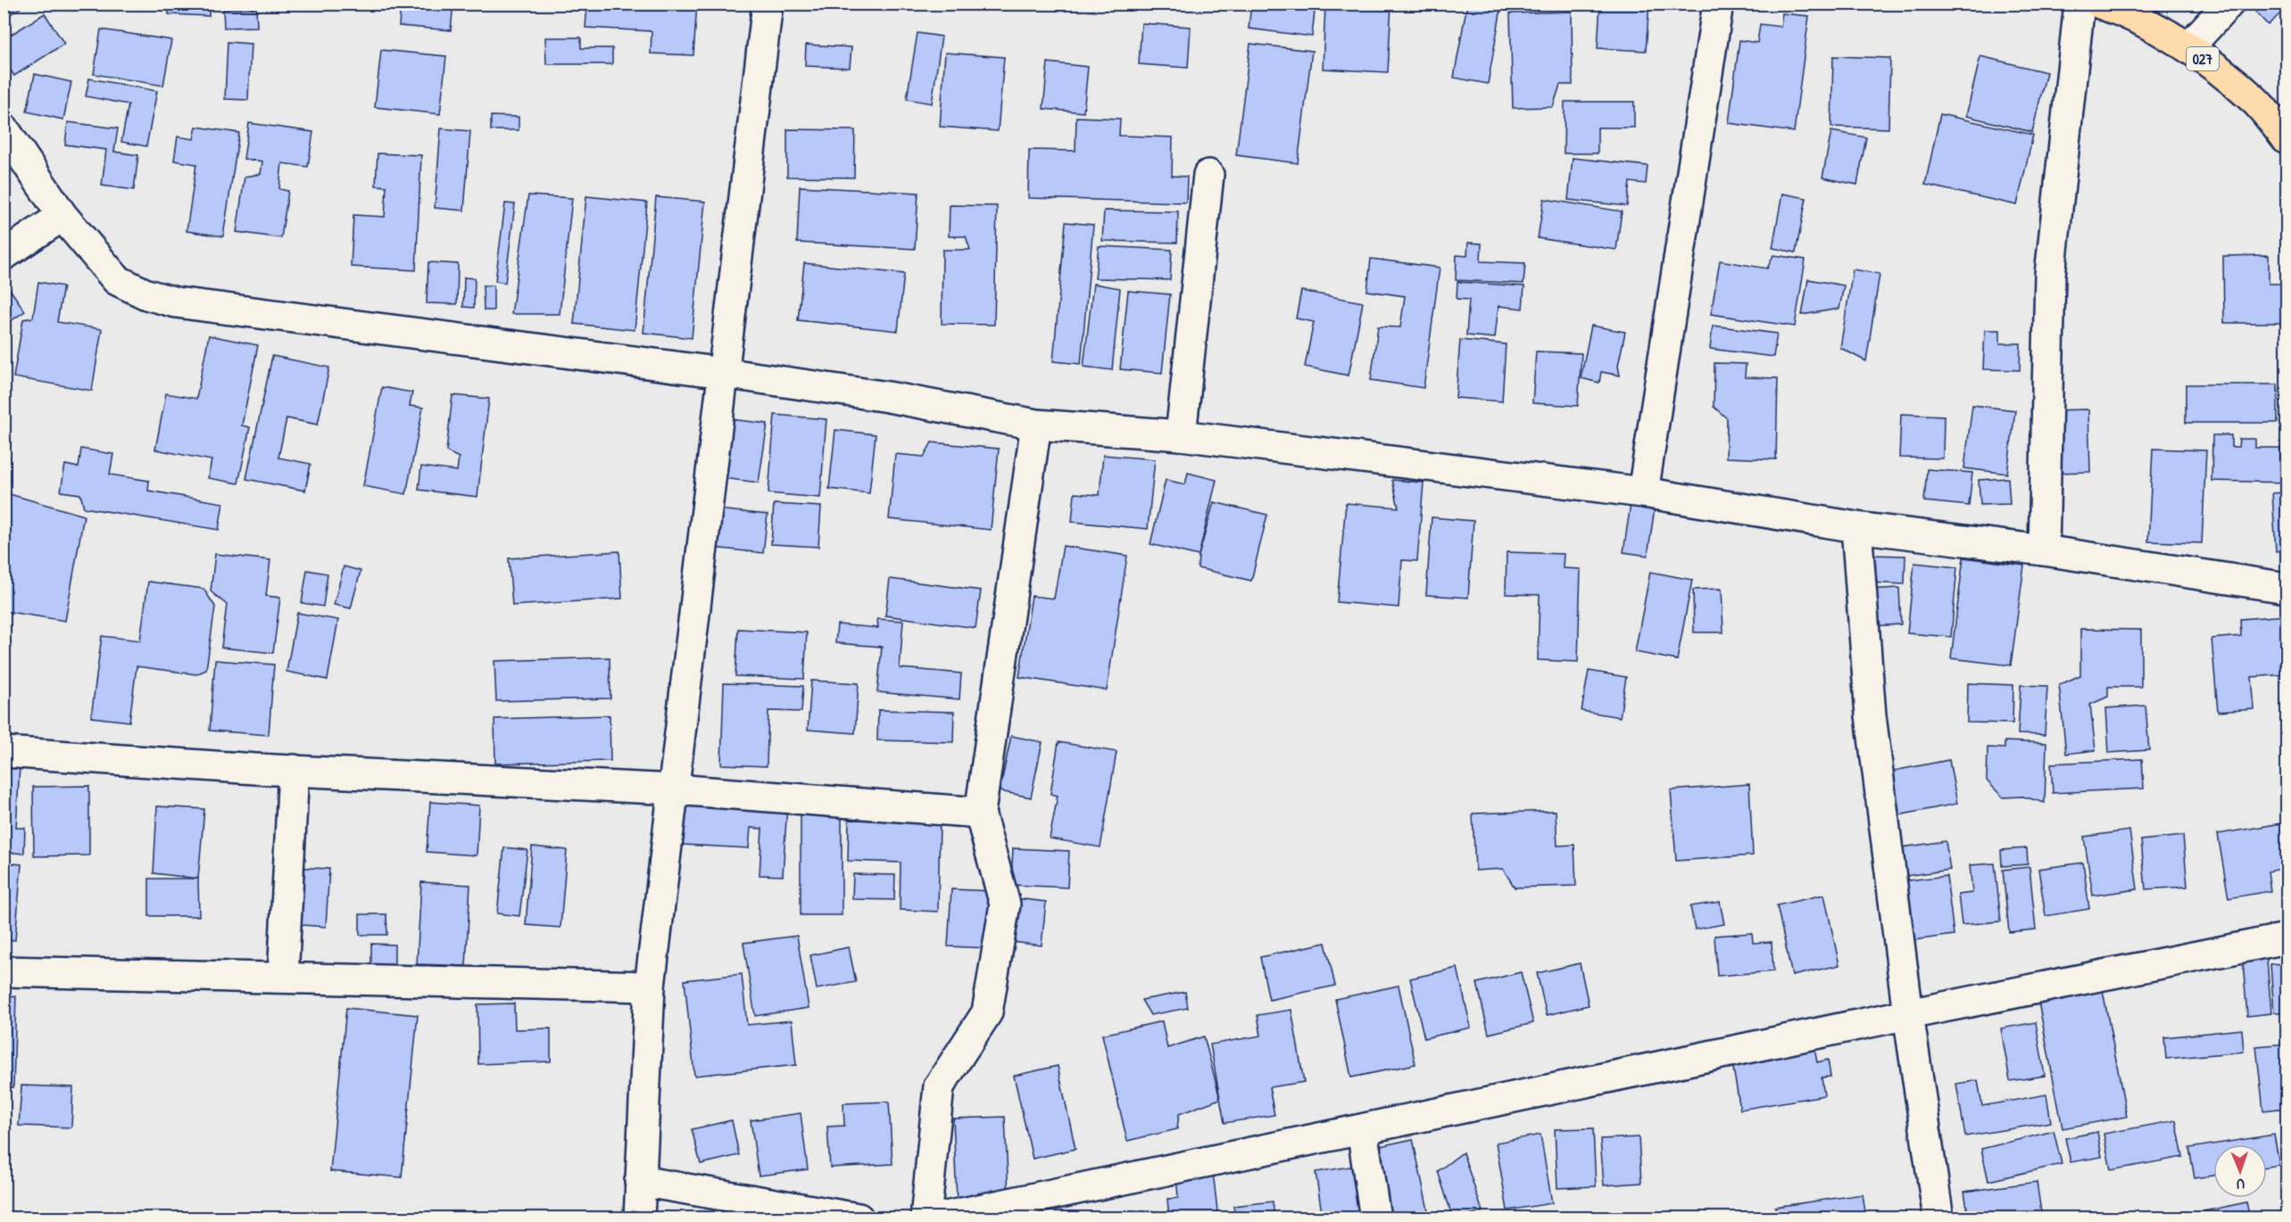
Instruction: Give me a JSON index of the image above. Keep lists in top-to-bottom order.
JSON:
{
  "streets": {
    "main road": ["027"]
  },
  "north": "bottom"
}
